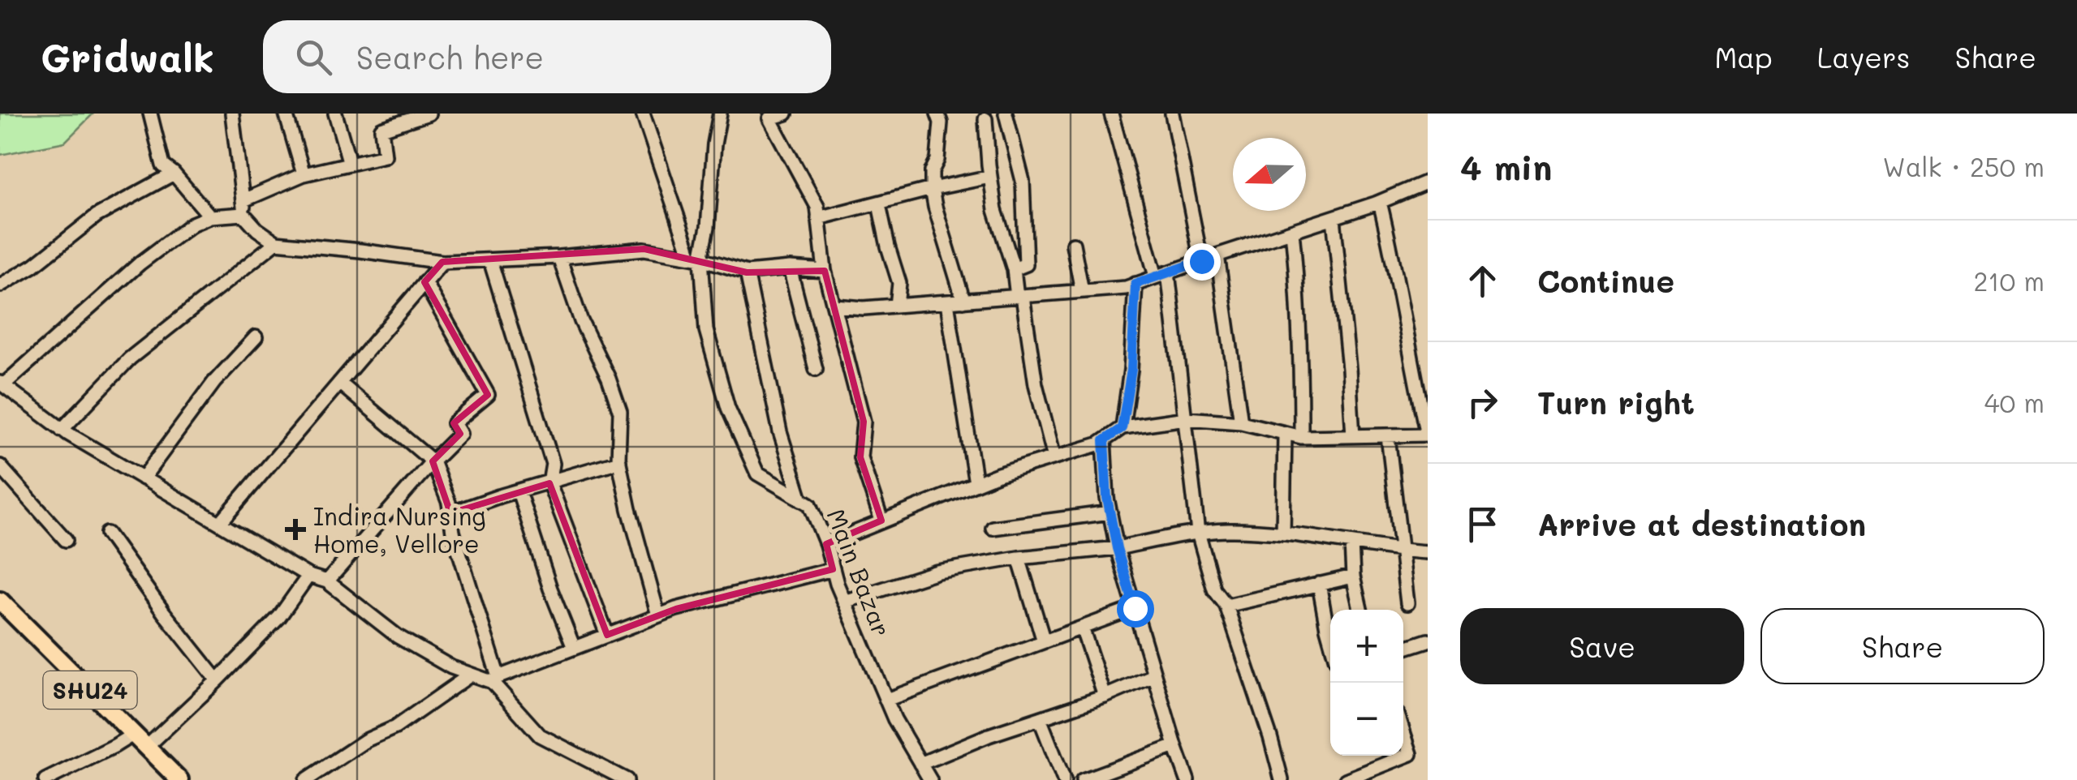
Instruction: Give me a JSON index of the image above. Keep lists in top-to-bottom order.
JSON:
{
  "streets": {
    "main road": ["SHU24"],
    "street": ["Main Bazar"]
  },
  "places": {
    "health": ["Indira Nursing Home, Vellore"]
  },
  "north": "left",
  "page": {
    "header": "Gridwalk",
    "search": "Search here",
    "nav": ["Map", "Layers", "Share"],
    "heading": ["4 min", "Walk · 250 m"],
    "list": [
      ["Continue", "210 m"],
      ["Turn right", "40 m"],
      "Arrive at destination"
    ],
    "buttons": ["Save", "Share"],
    "map_buttons": ["+", "−"]
  }
}
